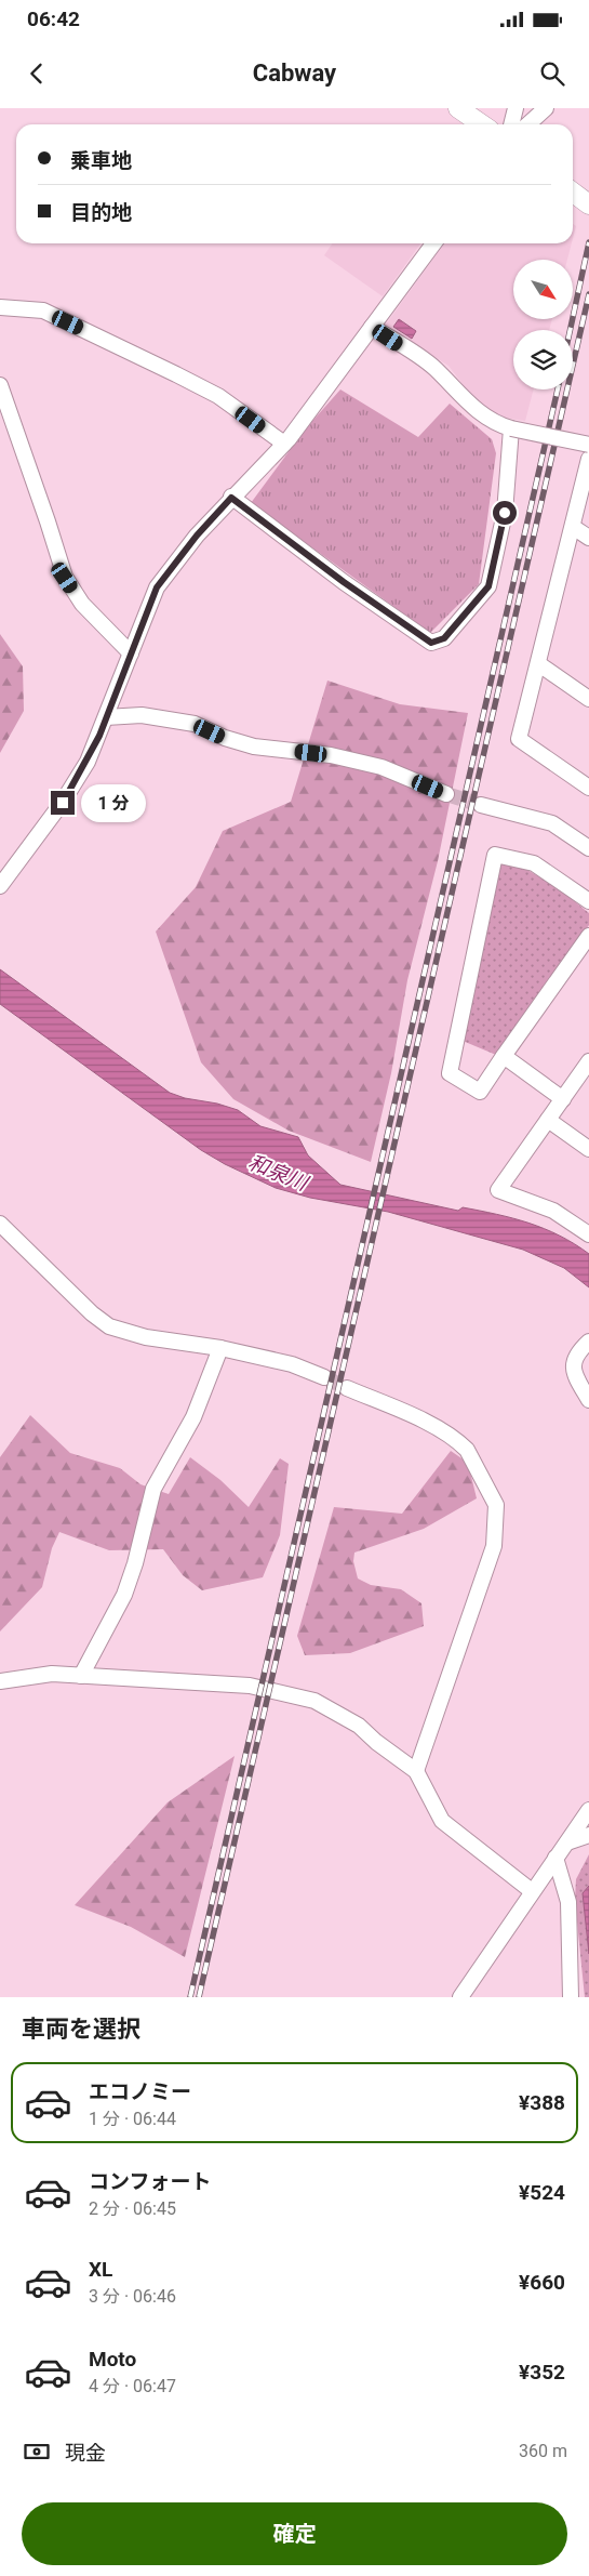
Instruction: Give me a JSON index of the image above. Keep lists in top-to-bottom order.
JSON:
{
  "water": ["和泉川"],
  "north": "bottom right",
  "page": {
    "status": "06:42",
    "header": "Cabway",
    "banner": ["乗車地", "目的地"],
    "bubble": "1 分",
    "heading": "車両を選択",
    "list": [
      {
        "name": "エコノミー",
        "note": "1 分 · 06:44",
        "value": "¥388"
      },
      {
        "name": "コンフォート",
        "note": "2 分 · 06:45",
        "value": "¥524"
      },
      {
        "name": "XL",
        "note": "3 分 · 06:46",
        "value": "¥660"
      },
      {
        "name": "Moto",
        "note": "4 分 · 06:47",
        "value": "¥352"
      }
    ],
    "pay": ["現金", "360 m"],
    "buttons": "確定"
  }
}
